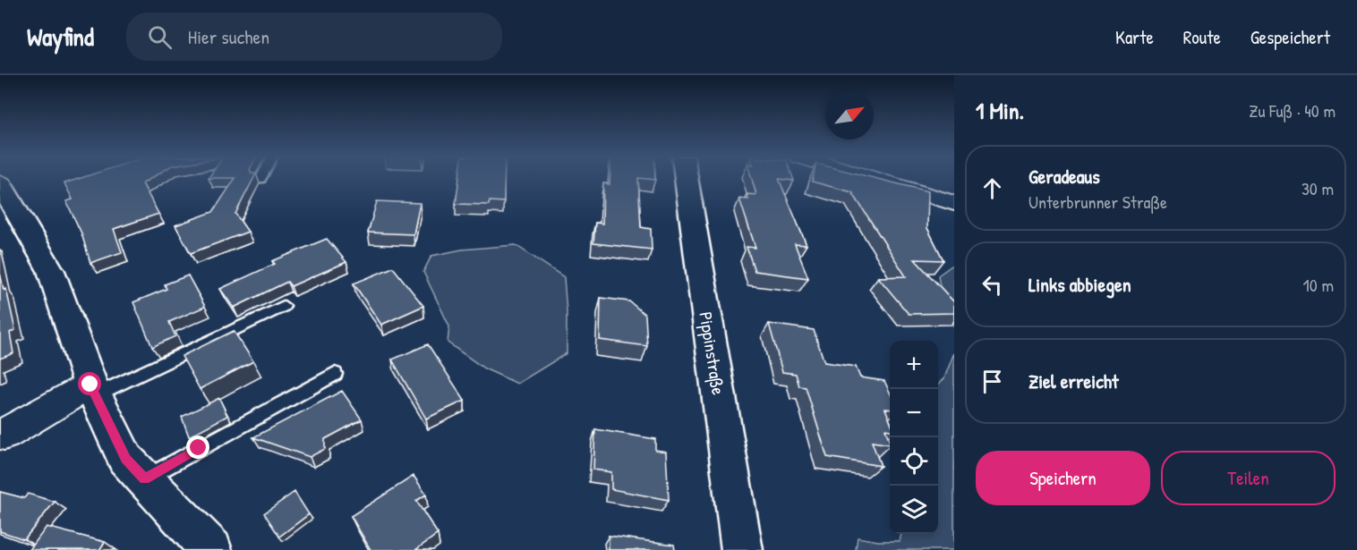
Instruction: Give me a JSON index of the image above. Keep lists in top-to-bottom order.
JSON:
{
  "streets": {
    "street": ["Pippinstraße"]
  },
  "north": "top right",
  "page": {
    "header": "Wayfind",
    "search": "Hier suchen",
    "nav": ["Karte", "Route", "Gespeichert"],
    "heading": ["1 Min.", "Zu Fuß · 40 m"],
    "list": [
      ["Geradeaus", "Unterbrunner Straße", "30 m"],
      ["Links abbiegen", "10 m"],
      "Ziel erreicht"
    ],
    "map_buttons": ["+", "−"],
    "buttons": ["Speichern", "Teilen"]
  }
}
